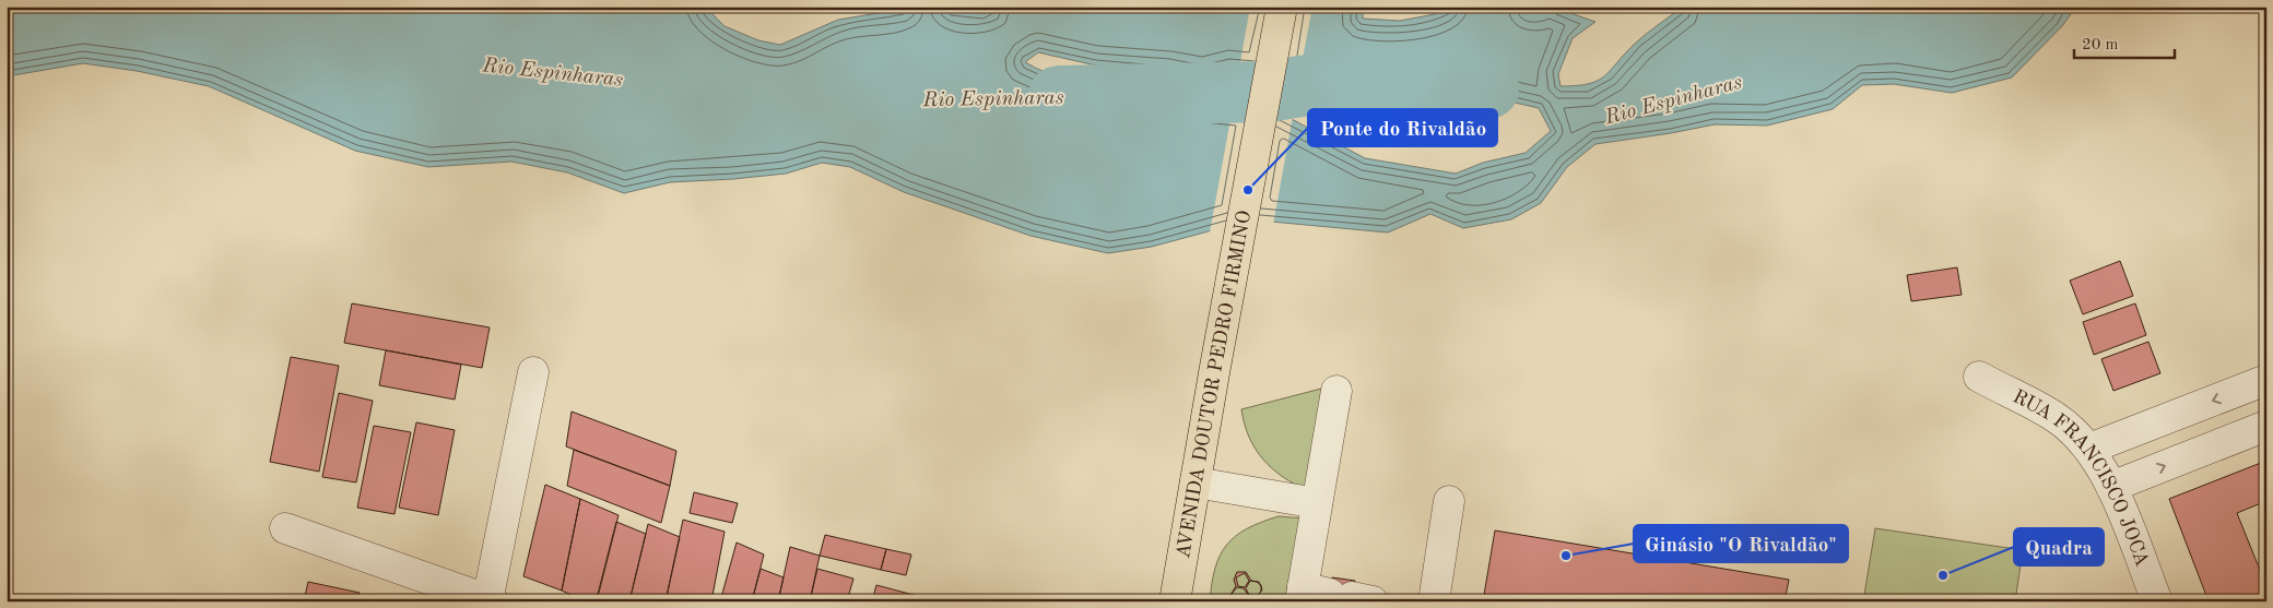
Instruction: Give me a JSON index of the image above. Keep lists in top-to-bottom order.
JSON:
{
  "streets": {
    "main road": ["AVENIDA DOUTOR PEDRO FIRMINO"],
    "street": ["RUA FRANCISCO JOCA"]
  },
  "water": ["Rio Espinharas"],
  "places": ["Ponte do Rivaldão", "Ginásio \"O Rivaldão\"", "Quadra"],
  "scale_bar": "20 m"
}
